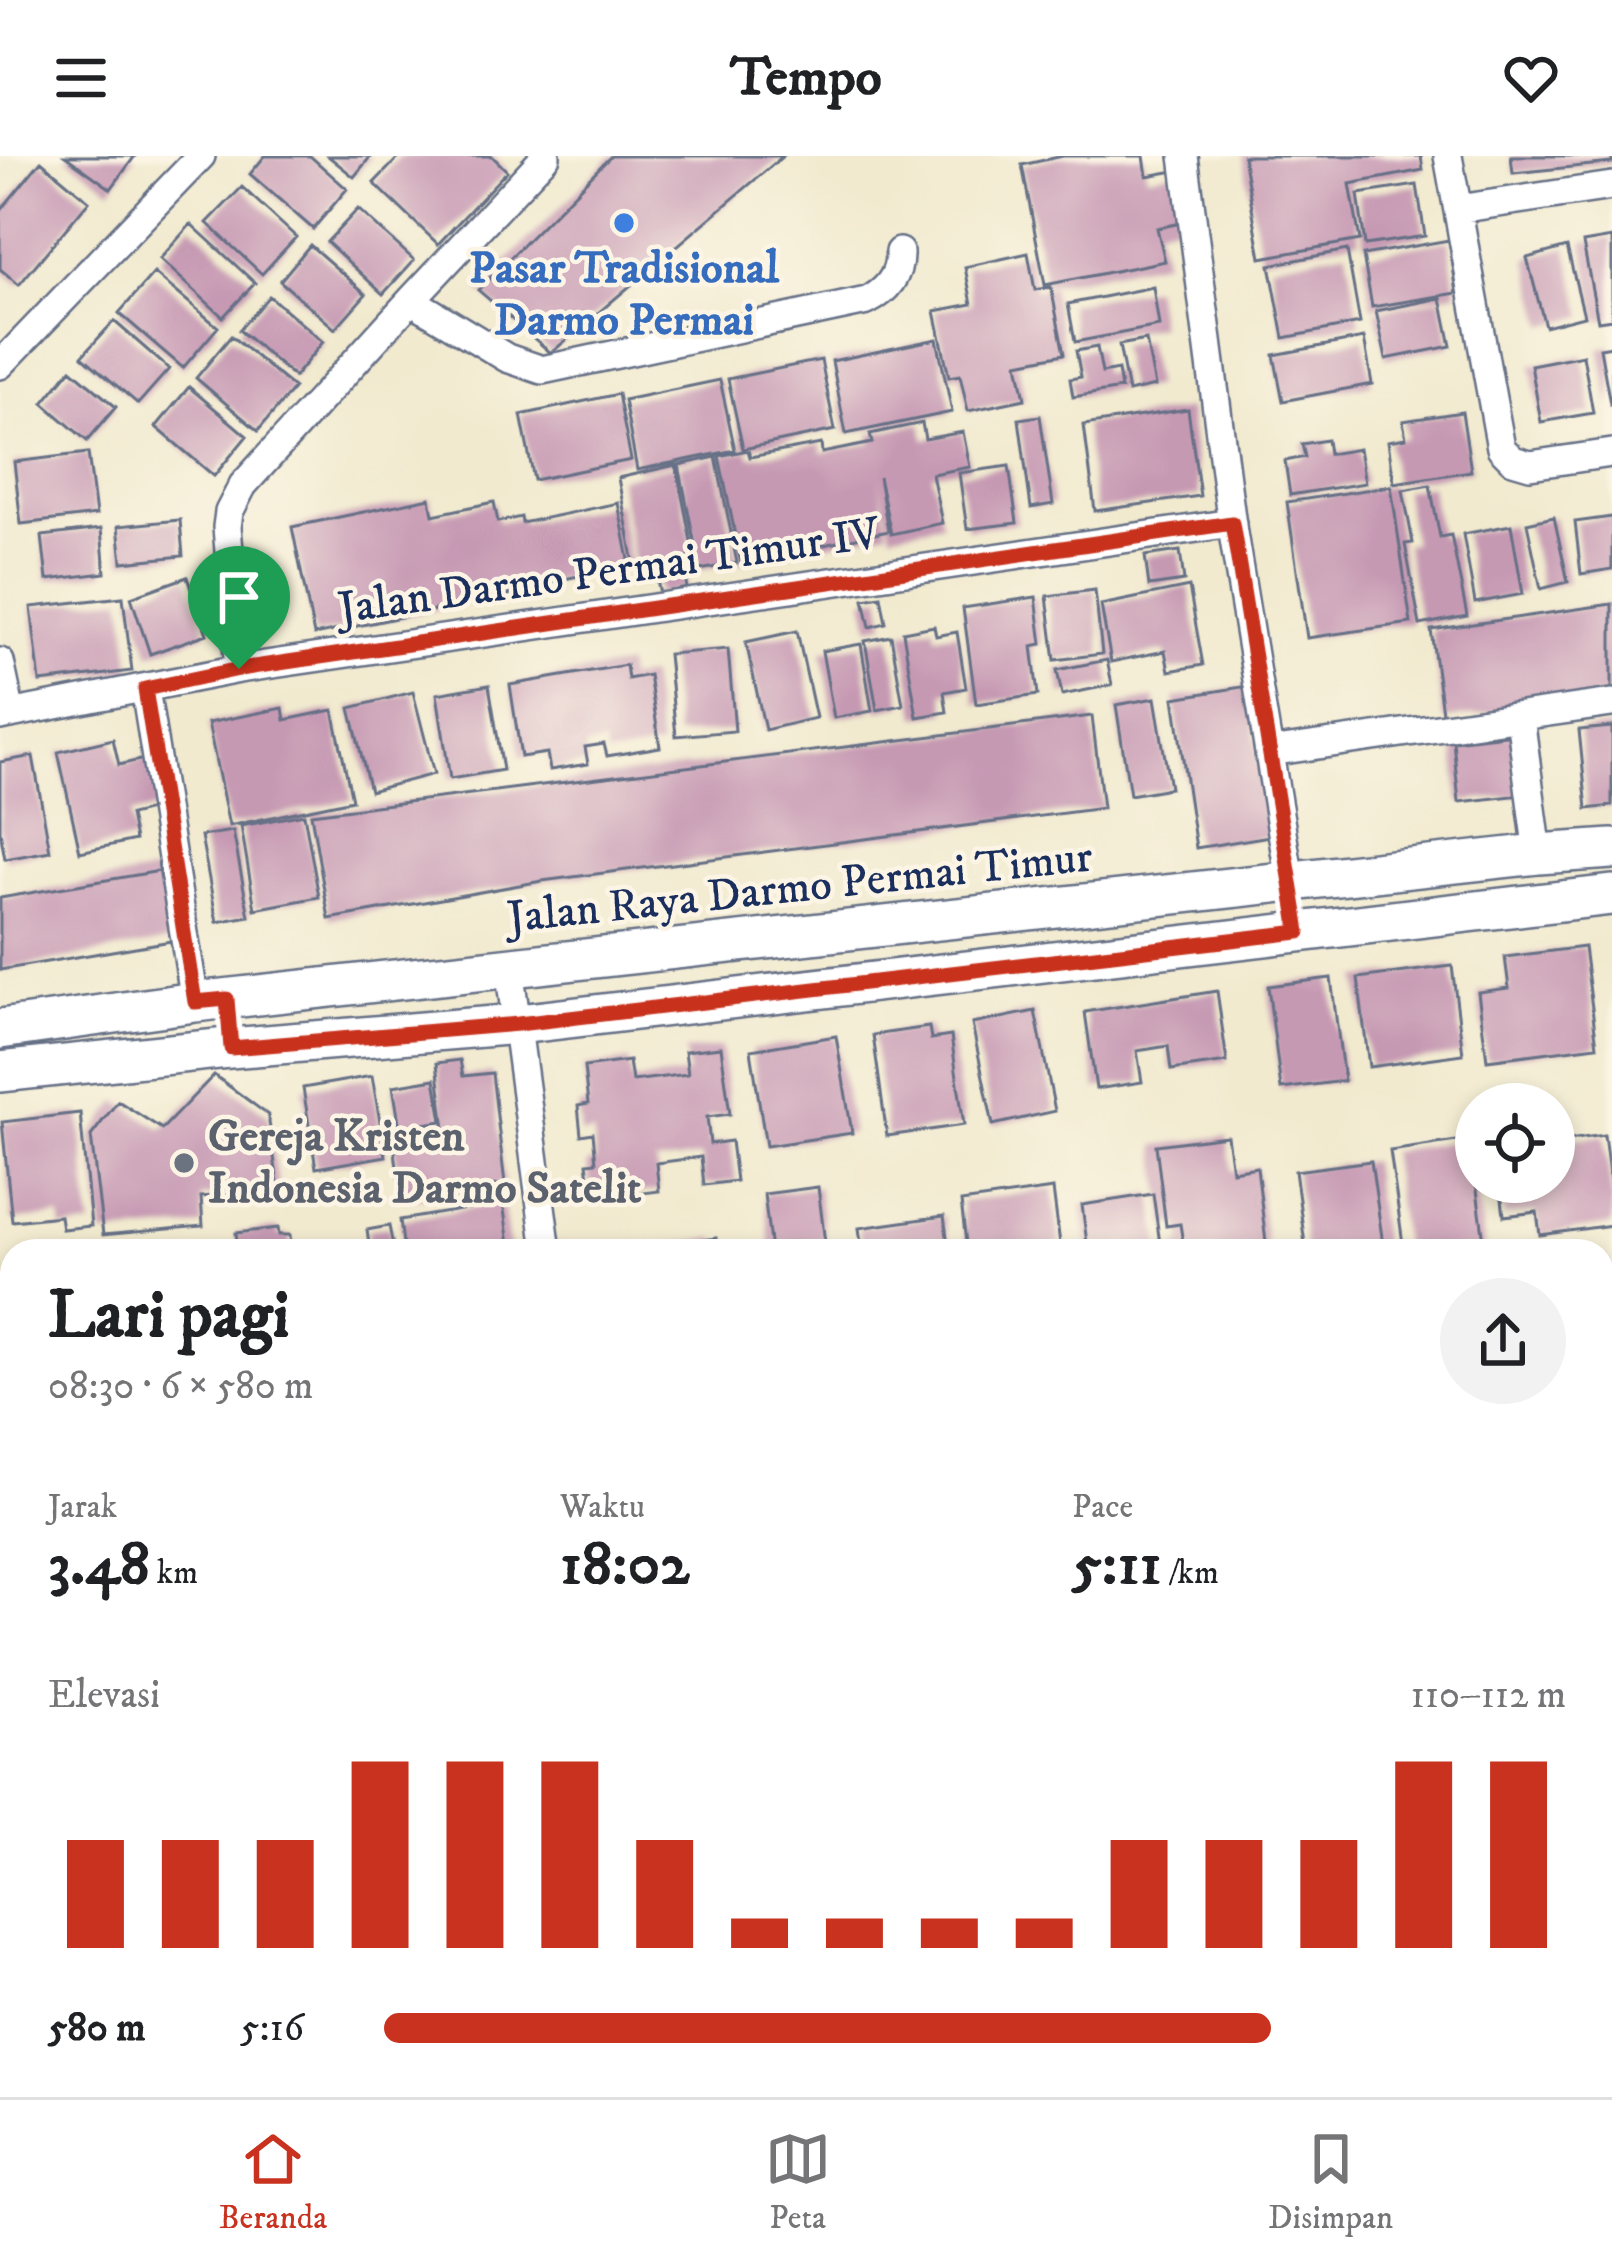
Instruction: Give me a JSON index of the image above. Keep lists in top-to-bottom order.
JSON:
{
  "streets": {
    "main road": ["Jalan Raya Darmo Permai Timur"],
    "street": ["Jalan Darmo Permai Timur IV"]
  },
  "places": ["Pasar Tradisional Darmo Permai", "Gereja Kristen Indonesia Darmo Satelit"],
  "page": {
    "header": "Tempo",
    "heading": ["Lari pagi", "08:30 · 6 × 580 m"],
    "stats": [
      ["Jarak", "3.48 km"],
      ["Waktu", "18:02"],
      ["Pace", "5:11 /km"]
    ],
    "chart": ["Elevasi", "110–112 m"],
    "list": [
      {
        "name": "580 m",
        "note": "5:16"
      }
    ],
    "tabs": ["Beranda", "Peta", "Disimpan"]
  }
}
